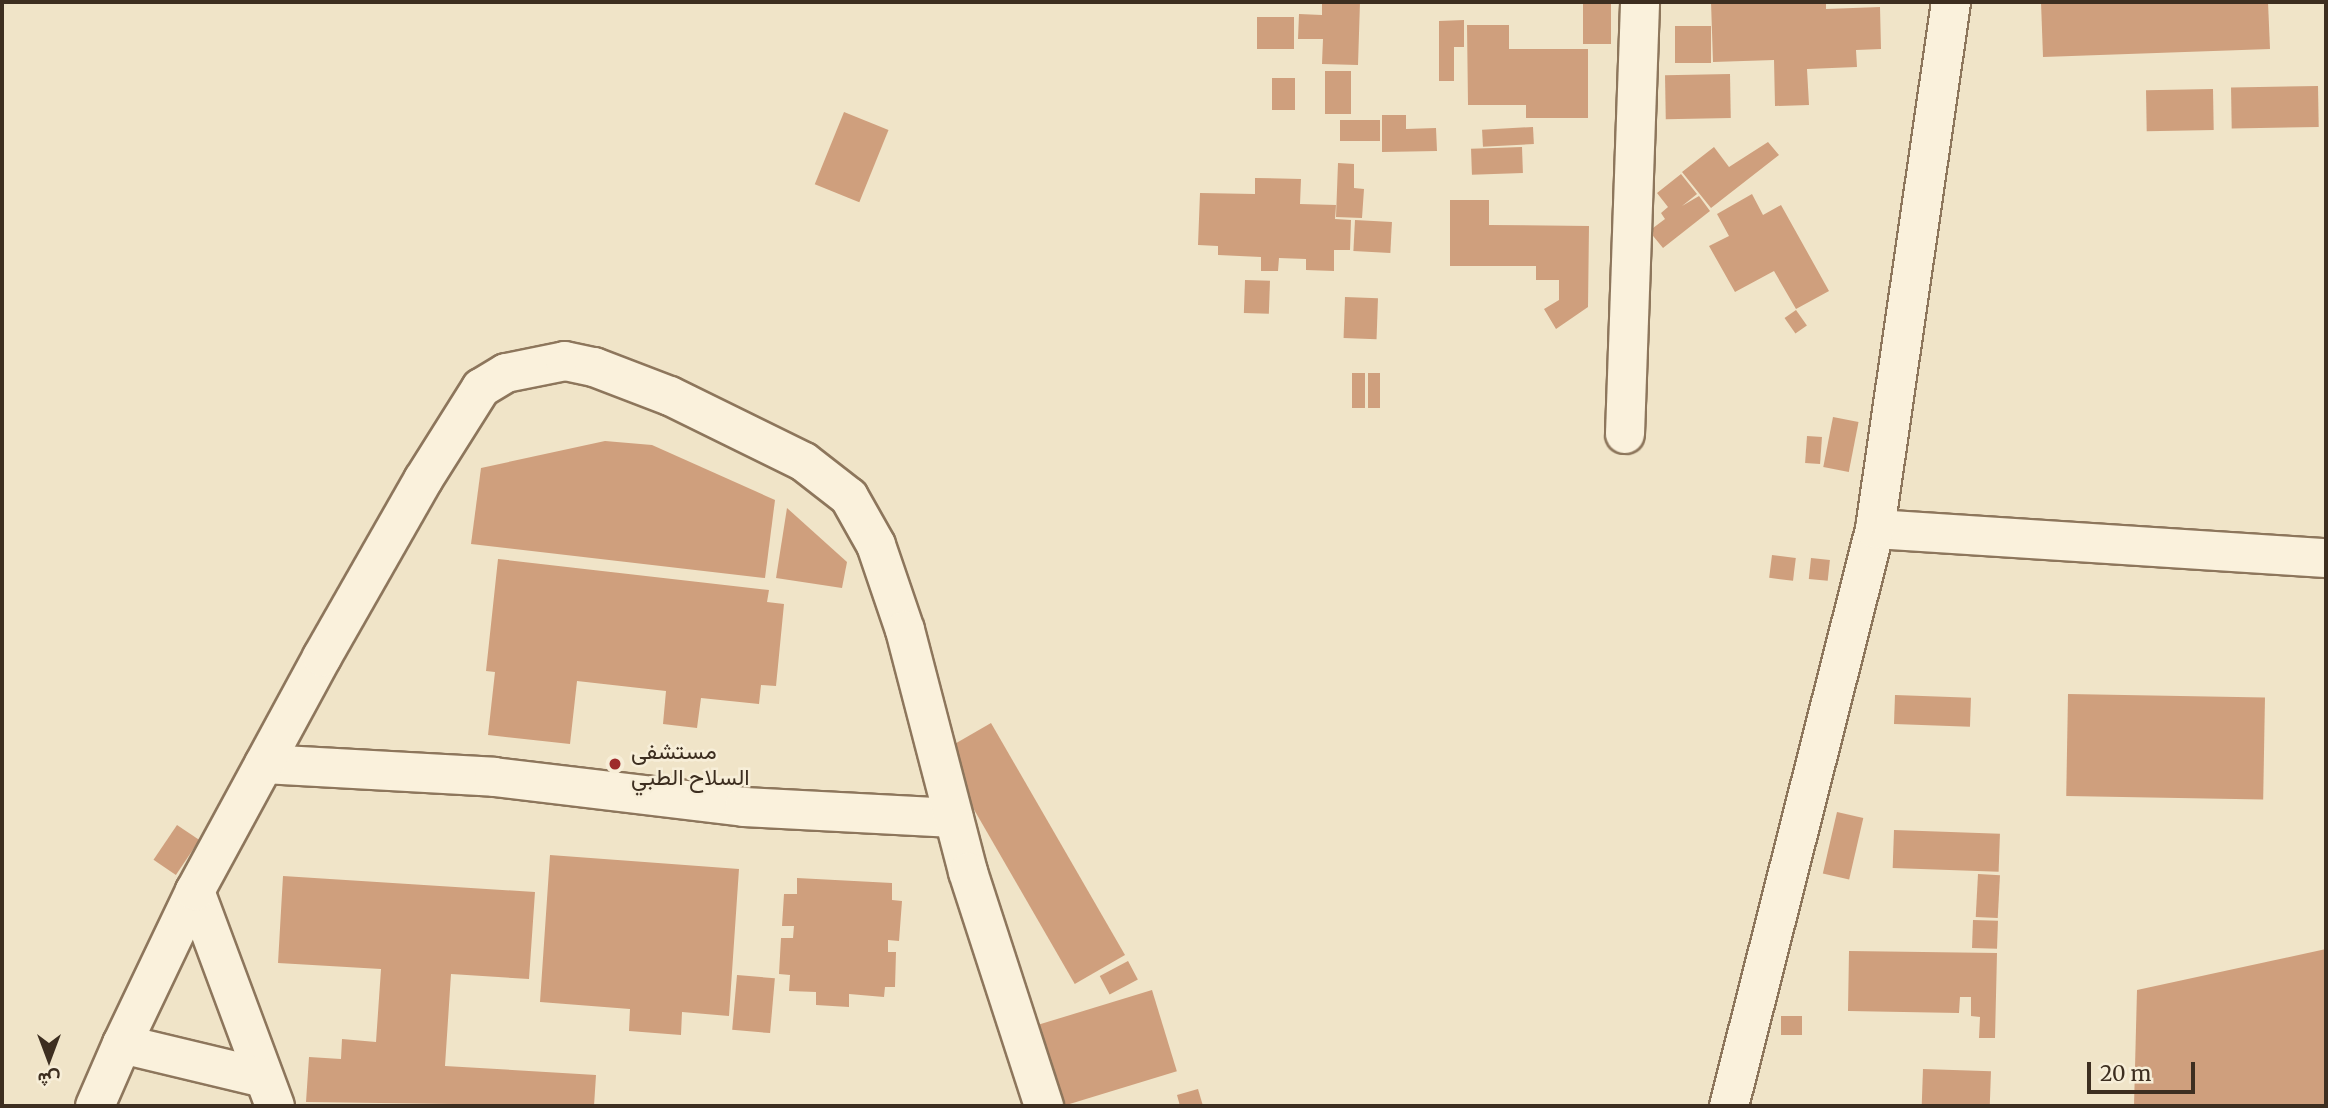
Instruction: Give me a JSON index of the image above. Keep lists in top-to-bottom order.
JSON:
{
  "places": ["مستشفى السلاح الطبي"],
  "scale_bar": "20 m",
  "north": "bottom"
}
